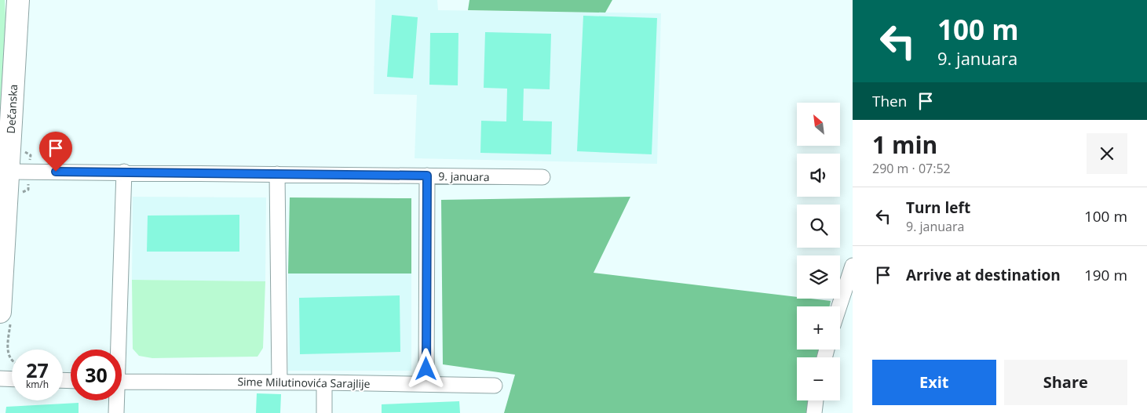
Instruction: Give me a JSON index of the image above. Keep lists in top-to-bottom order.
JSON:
{
  "streets": {
    "street": ["Dečanska", "9. januara", "Sime Milutinovića Sarajlije"]
  },
  "crossings": [
    ["Dečanska", "9. januara"]
  ],
  "north": "top left",
  "page": {
    "turn": ["100 m", "9. januara"],
    "then": "Then",
    "map_buttons": ["+", "−"],
    "heading": ["1 min", "290 m · 07:52"],
    "list": [
      {
        "name": "Turn left",
        "note": "9. januara",
        "value": "100 m"
      },
      {
        "name": "Arrive at destination",
        "value": "190 m"
      }
    ],
    "speed": "27 km/h",
    "limit": "30",
    "buttons": ["Exit", "Share"]
  }
}
